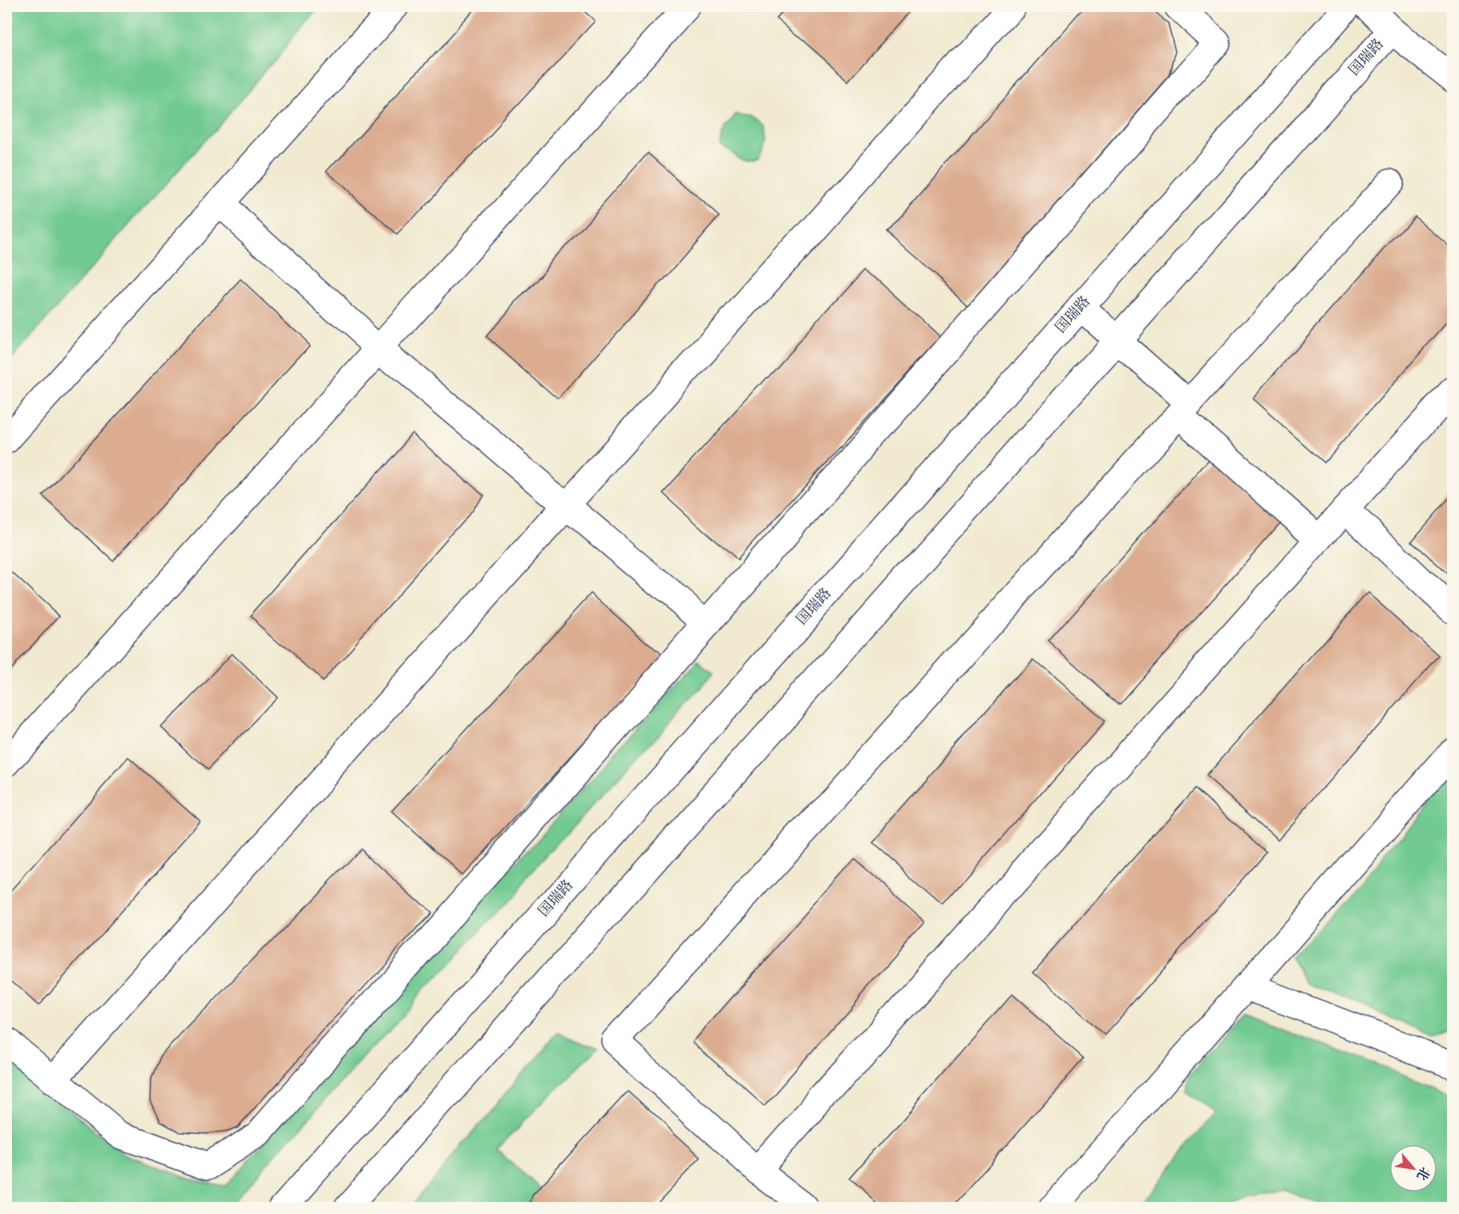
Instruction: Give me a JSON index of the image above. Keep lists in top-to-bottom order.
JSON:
{
  "streets": {
    "street": ["国瑞路"]
  },
  "north": "bottom right"
}
